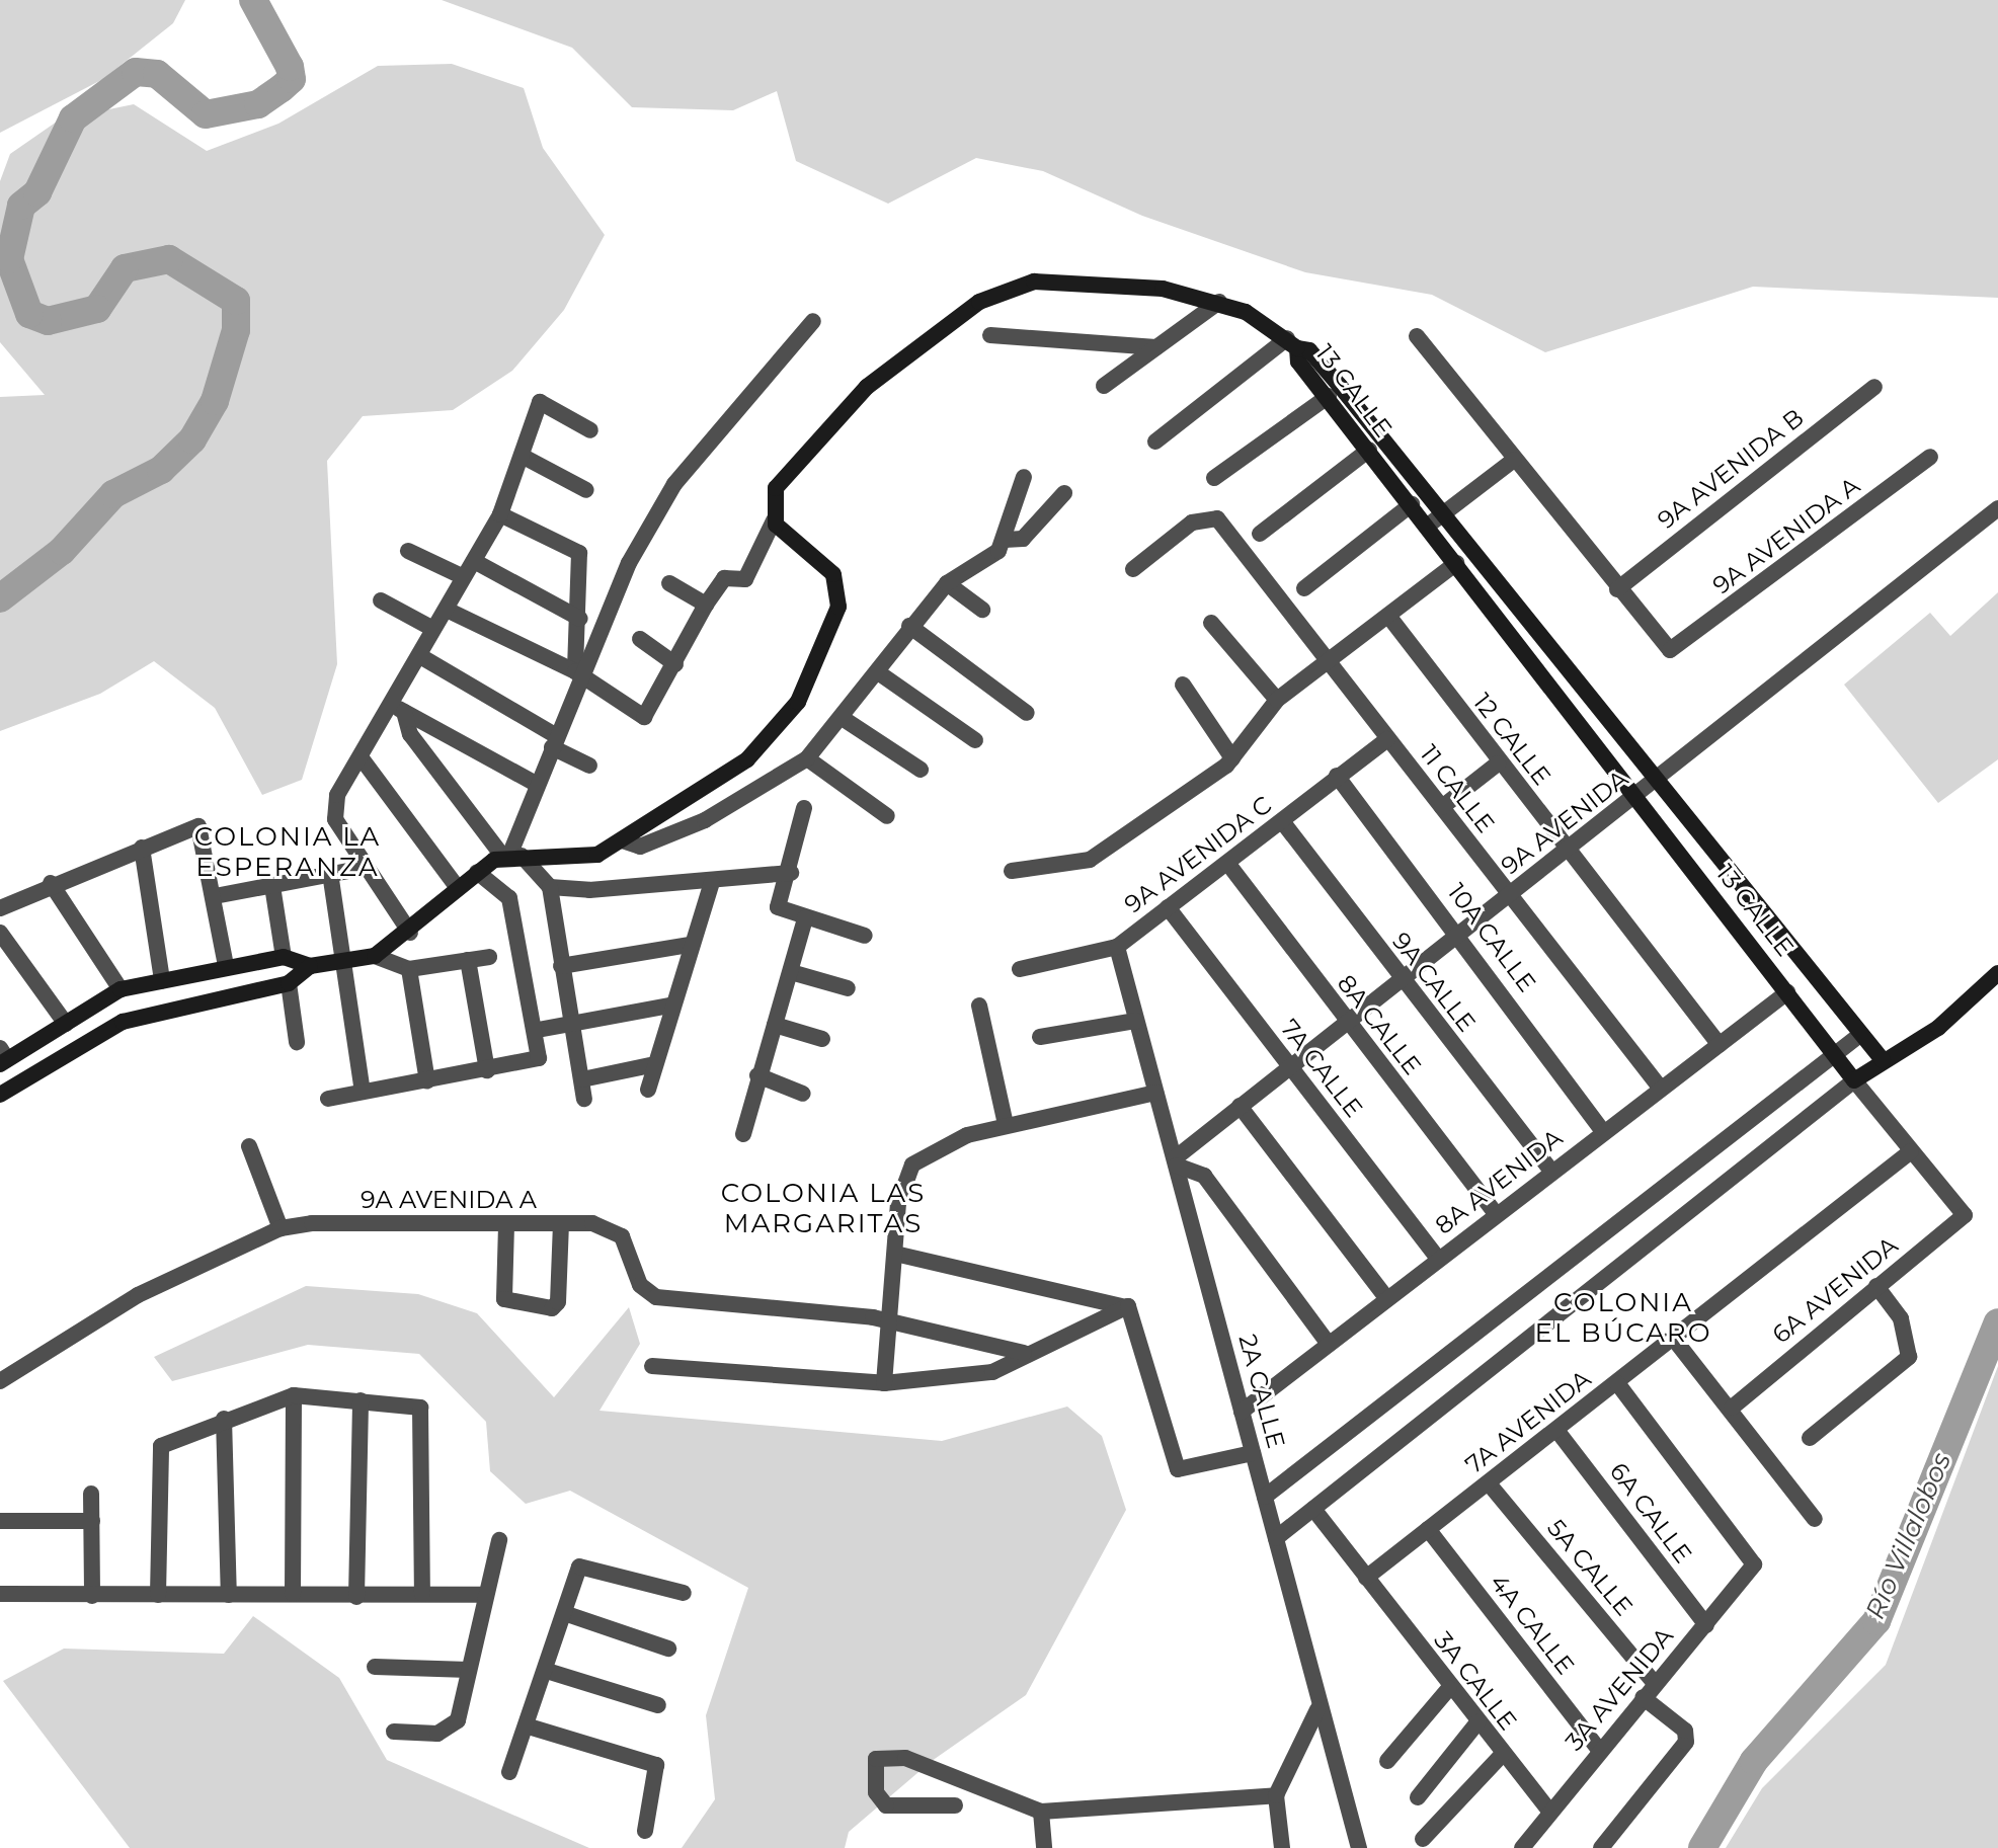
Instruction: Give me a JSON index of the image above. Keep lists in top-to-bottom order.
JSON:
{
  "streets": {
    "main road": ["13 CALLE"],
    "street": [
      "9A AVENIDA B",
      "9A AVENIDA A",
      "12 CALLE",
      "11 CALLE",
      "9A AVENIDA",
      "9A AVENIDA C",
      "10A CALLE",
      "9A CALLE",
      "8A CALLE",
      "7A CALLE",
      "8A AVENIDA",
      "6A AVENIDA",
      "2A CALLE",
      "7A AVENIDA",
      "6A CALLE",
      "5A CALLE",
      "4A CALLE",
      "3A CALLE",
      "3A AVENIDA"
    ]
  },
  "crossings": [
    ["13 CALLE", "9A AVENIDA"],
    ["13 CALLE", "8A AVENIDA"],
    ["9A AVENIDA B", "9A AVENIDA A"],
    ["12 CALLE", "9A AVENIDA"],
    ["12 CALLE", "8A AVENIDA"],
    ["11 CALLE", "9A AVENIDA"],
    ["11 CALLE", "9A AVENIDA C"],
    ["11 CALLE", "8A AVENIDA"],
    ["9A AVENIDA", "10A CALLE"],
    ["9A AVENIDA", "9A CALLE"],
    ["9A AVENIDA", "8A CALLE"],
    ["9A AVENIDA", "7A CALLE"],
    ["9A AVENIDA", "2A CALLE"],
    ["9A AVENIDA C", "10A CALLE"],
    ["9A AVENIDA C", "9A CALLE"],
    ["9A AVENIDA C", "8A CALLE"],
    ["9A AVENIDA C", "7A CALLE"],
    ["9A AVENIDA C", "2A CALLE"],
    ["10A CALLE", "8A AVENIDA"],
    ["9A CALLE", "8A AVENIDA"],
    ["8A CALLE", "8A AVENIDA"],
    ["7A CALLE", "8A AVENIDA"],
    ["8A AVENIDA", "2A CALLE"],
    ["6A AVENIDA", "7A AVENIDA"],
    ["7A AVENIDA", "6A CALLE"],
    ["7A AVENIDA", "5A CALLE"],
    ["7A AVENIDA", "4A CALLE"],
    ["7A AVENIDA", "3A CALLE"],
    ["7A AVENIDA", "3A AVENIDA"],
    ["6A CALLE", "3A AVENIDA"],
    ["5A CALLE", "3A AVENIDA"],
    ["4A CALLE", "3A AVENIDA"],
    ["3A CALLE", "3A AVENIDA"]
  ],
  "districts": ["COLONIA LA ESPERANZA", "COLONIA LAS MARGARITAS", "COLONIA EL BÚCARO"],
  "water": ["Río Villalobos"]
}
